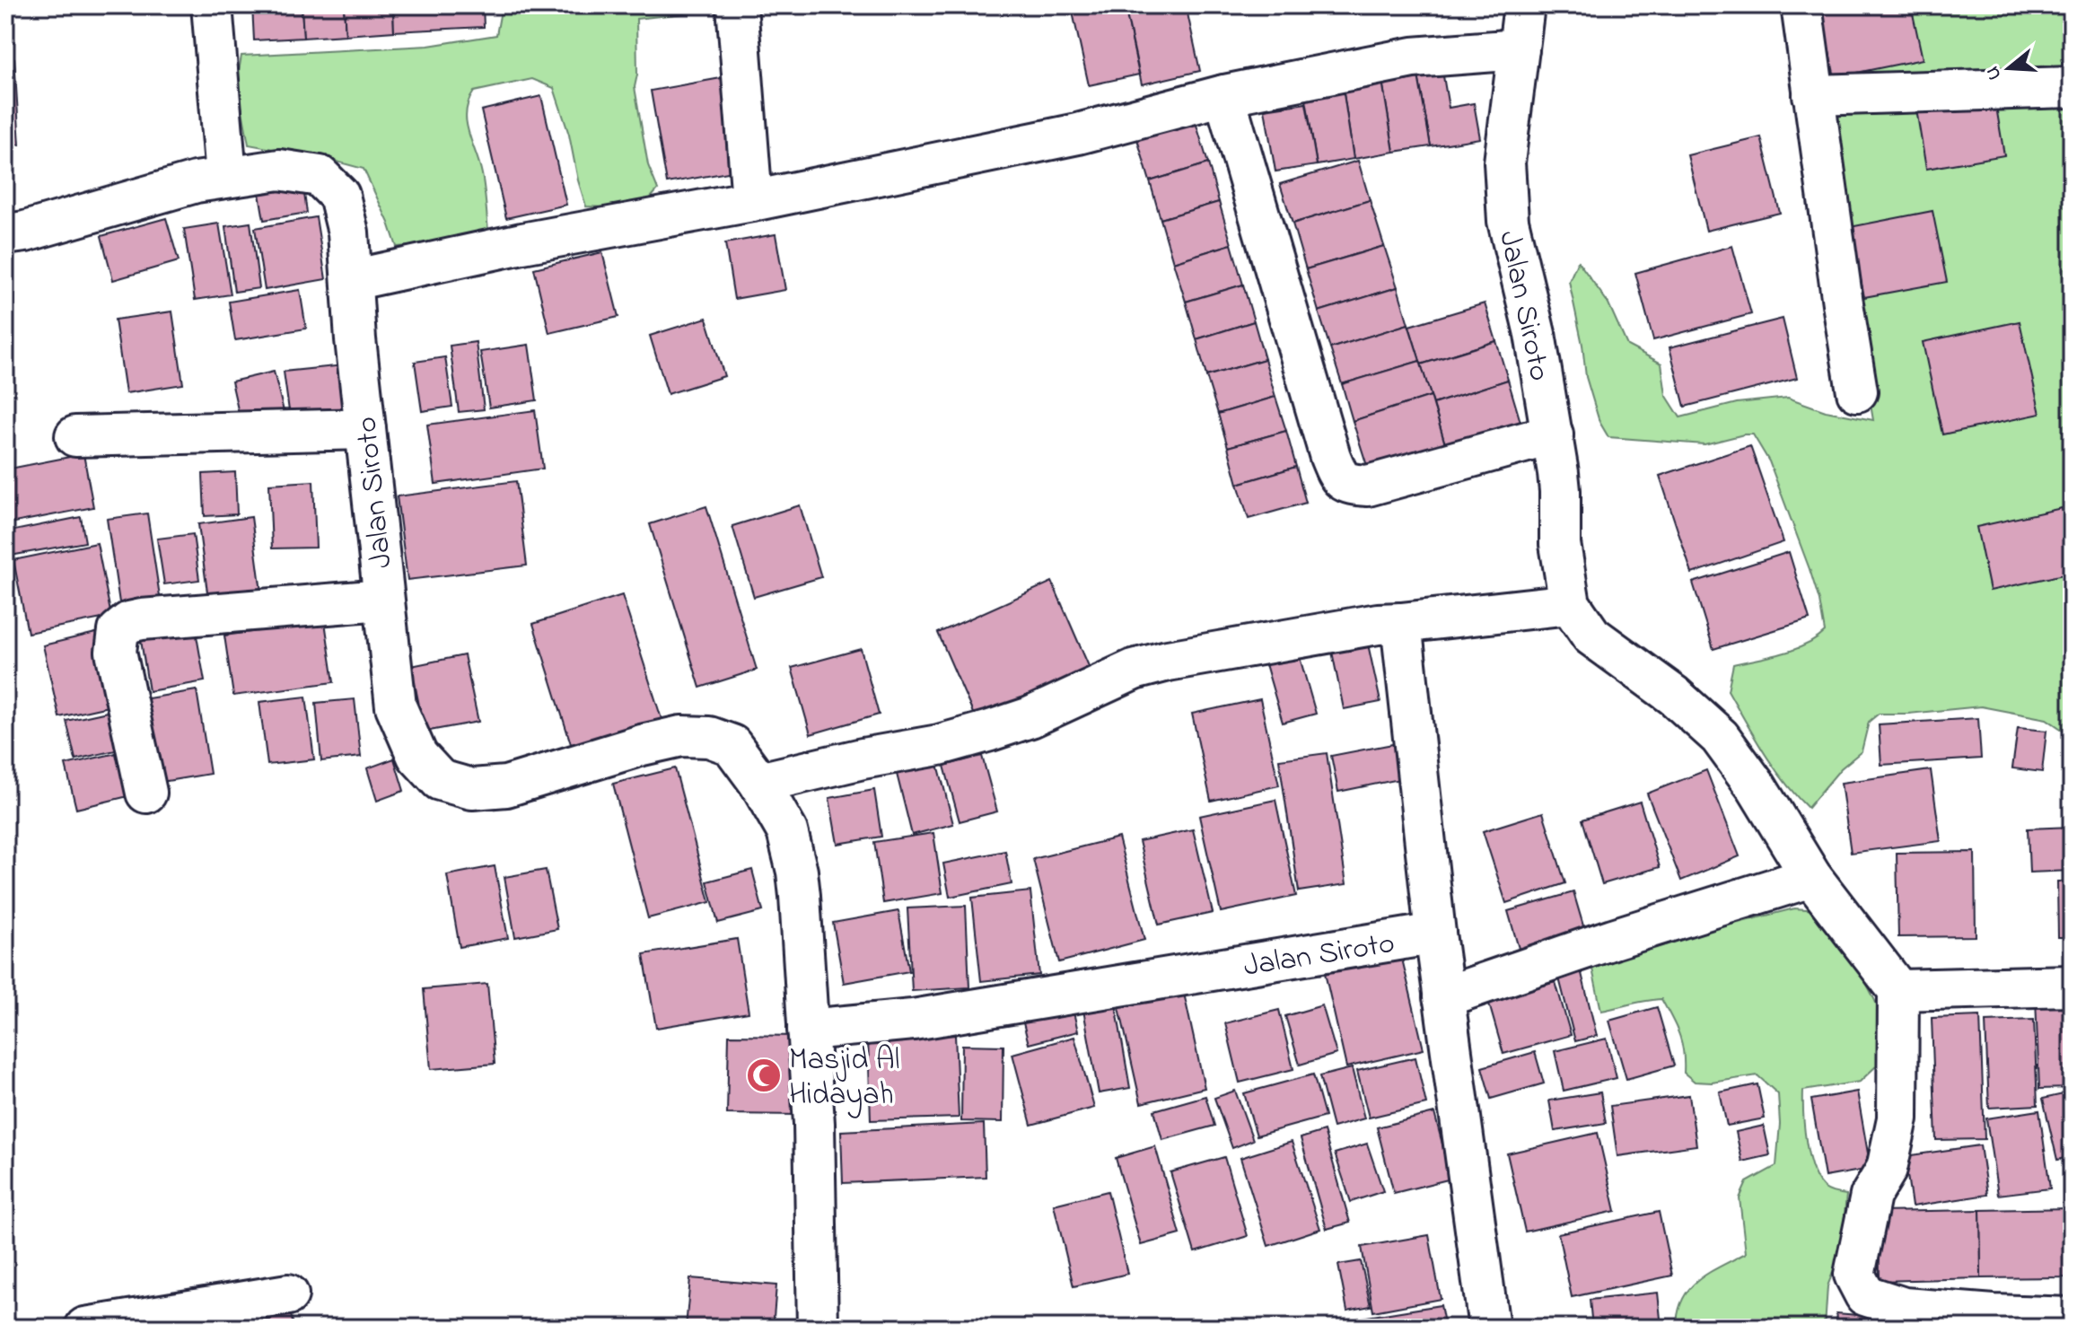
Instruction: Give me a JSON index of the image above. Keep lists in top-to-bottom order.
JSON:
{
  "streets": {
    "street": ["Jalan Siroto"]
  },
  "places": {
    "mosque": ["Masjid Al Hidayah"]
  },
  "north": "left"
}
